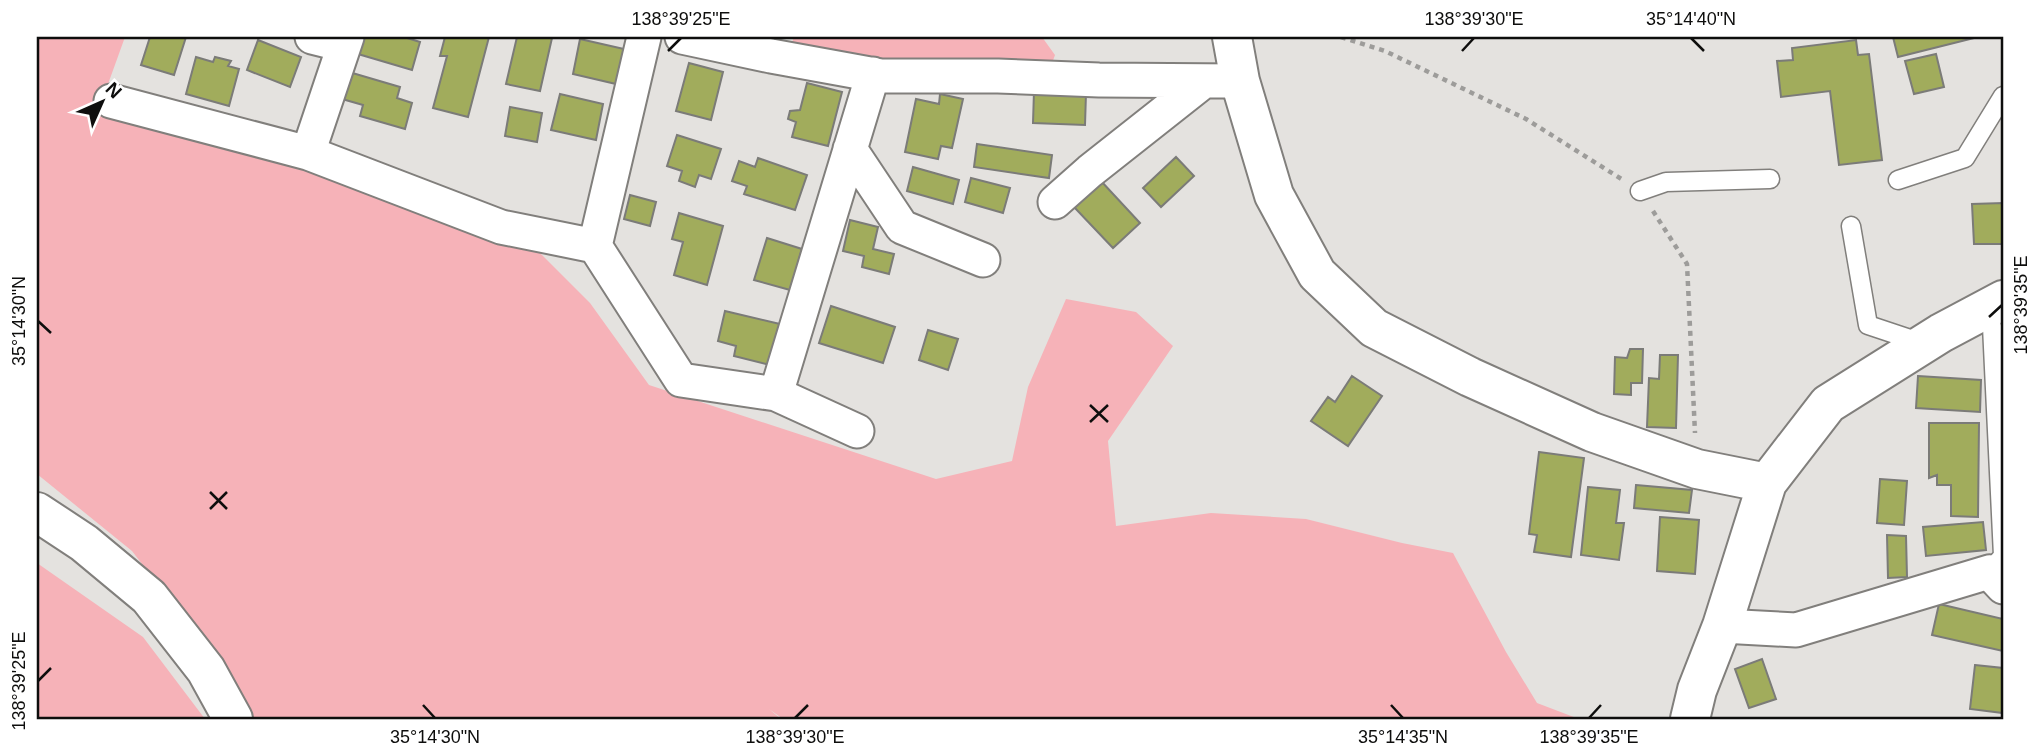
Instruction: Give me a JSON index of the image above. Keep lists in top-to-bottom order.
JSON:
{
  "north": "top right",
  "coordinates": [
    "138°39'25\"E",
    "138°39'30\"E",
    "35°14'40\"N",
    "138°39'35\"E",
    "35°14'30\"N",
    "35°14'35\"N"
  ]
}
